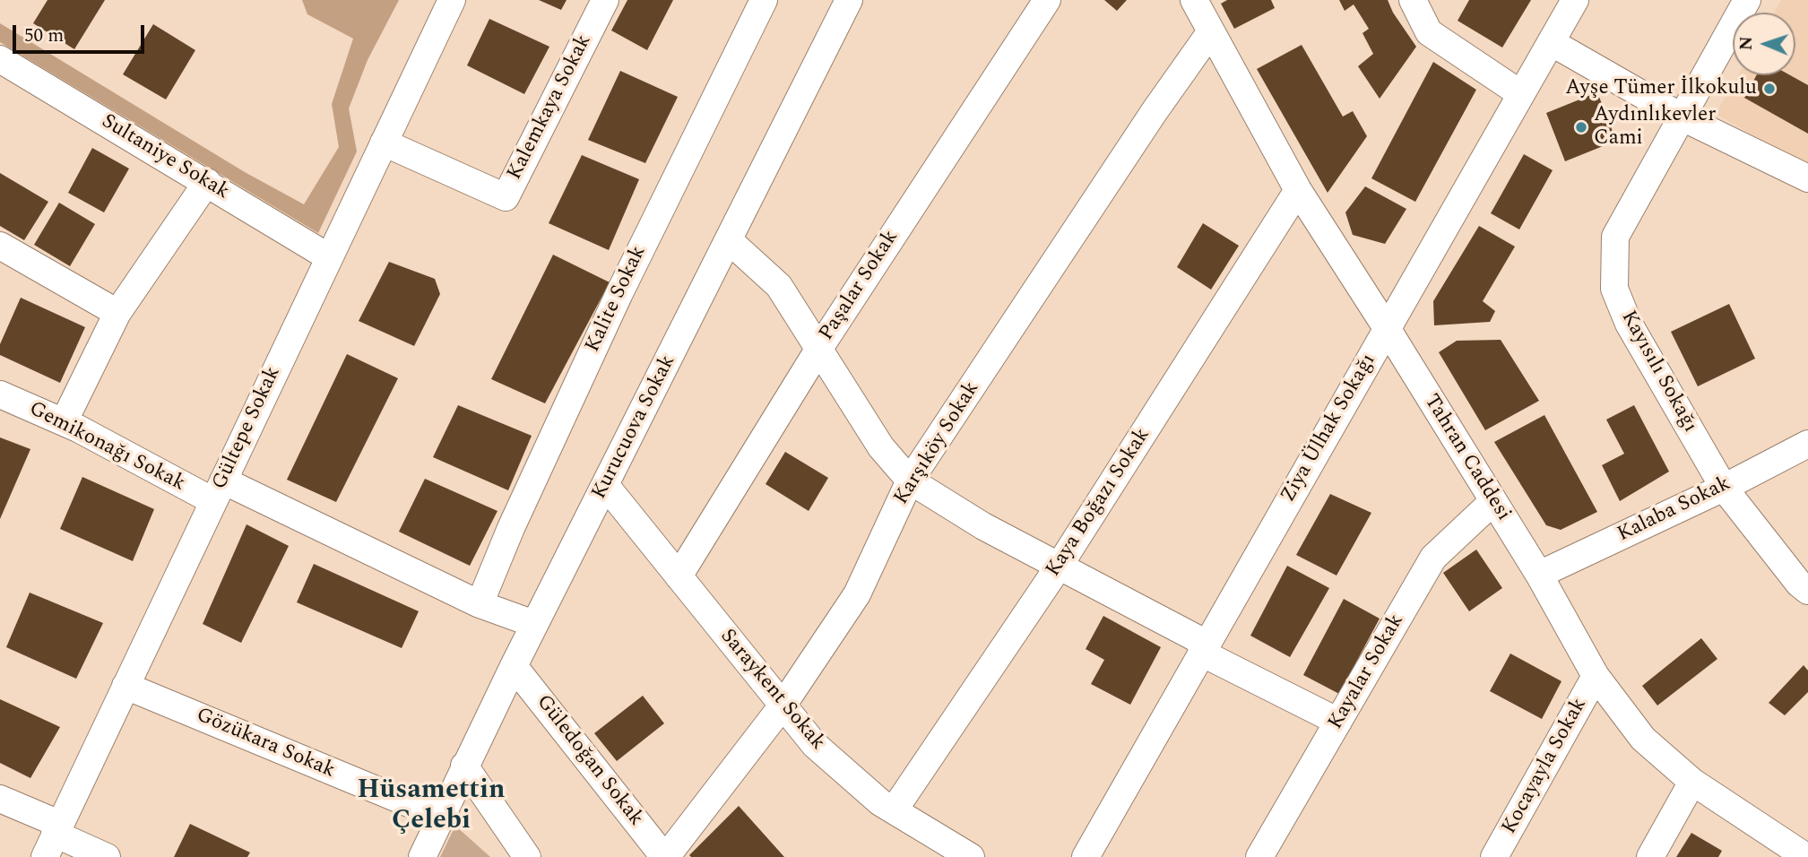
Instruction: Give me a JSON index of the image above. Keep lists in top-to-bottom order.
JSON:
{
  "streets": {
    "street": [
      "Kalemkaya Sokak",
      "Sultaniye Sokak",
      "Paşalar Sokak",
      "Kalite Sokak",
      "Kayısılı Sokağı",
      "Kurucuova Sokak",
      "Gültepe Sokak",
      "Ziya Ülhak Sokağı",
      "Karşıköy Sokak",
      "Gemikonağı Sokak",
      "Tahran Caddesi",
      "Kaya Boğazı Sokak",
      "Kalaba Sokak",
      "Kayalar Sokak",
      "Saraykent Sokak",
      "Gözükara Sokak",
      "Güledoğan Sokak",
      "Kocayayla Sokak"
    ]
  },
  "crossings": [
    ["Kalemkaya Sokak", "Gültepe Sokak"],
    ["Sultaniye Sokak", "Gültepe Sokak"],
    ["Paşalar Sokak", "Saraykent Sokak"],
    ["Kalite Sokak", "Gemikonağı Sokak"],
    ["Kayısılı Sokağı", "Kalaba Sokak"],
    ["Kurucuova Sokak", "Gemikonağı Sokak"],
    ["Kurucuova Sokak", "Saraykent Sokak"],
    ["Kurucuova Sokak", "Gözükara Sokak"],
    ["Kurucuova Sokak", "Güledoğan Sokak"],
    ["Gültepe Sokak", "Gemikonağı Sokak"],
    ["Gültepe Sokak", "Gözükara Sokak"],
    ["Ziya Ülhak Sokağı", "Tahran Caddesi"],
    ["Karşıköy Sokak", "Tahran Caddesi"],
    ["Karşıköy Sokak", "Saraykent Sokak"],
    ["Karşıköy Sokak", "Güledoğan Sokak"],
    ["Tahran Caddesi", "Kaya Boğazı Sokak"],
    ["Tahran Caddesi", "Kalaba Sokak"],
    ["Tahran Caddesi", "Kayalar Sokak"],
    ["Tahran Caddesi", "Kocayayla Sokak"],
    ["Kaya Boğazı Sokak", "Saraykent Sokak"]
  ],
  "districts": ["Hüsamettin Çelebi"],
  "places": ["Ayşe Tümer İlkokulu", "Aydınlıkevler Cami"],
  "scale_bar": "50 m",
  "north": "left"
}
